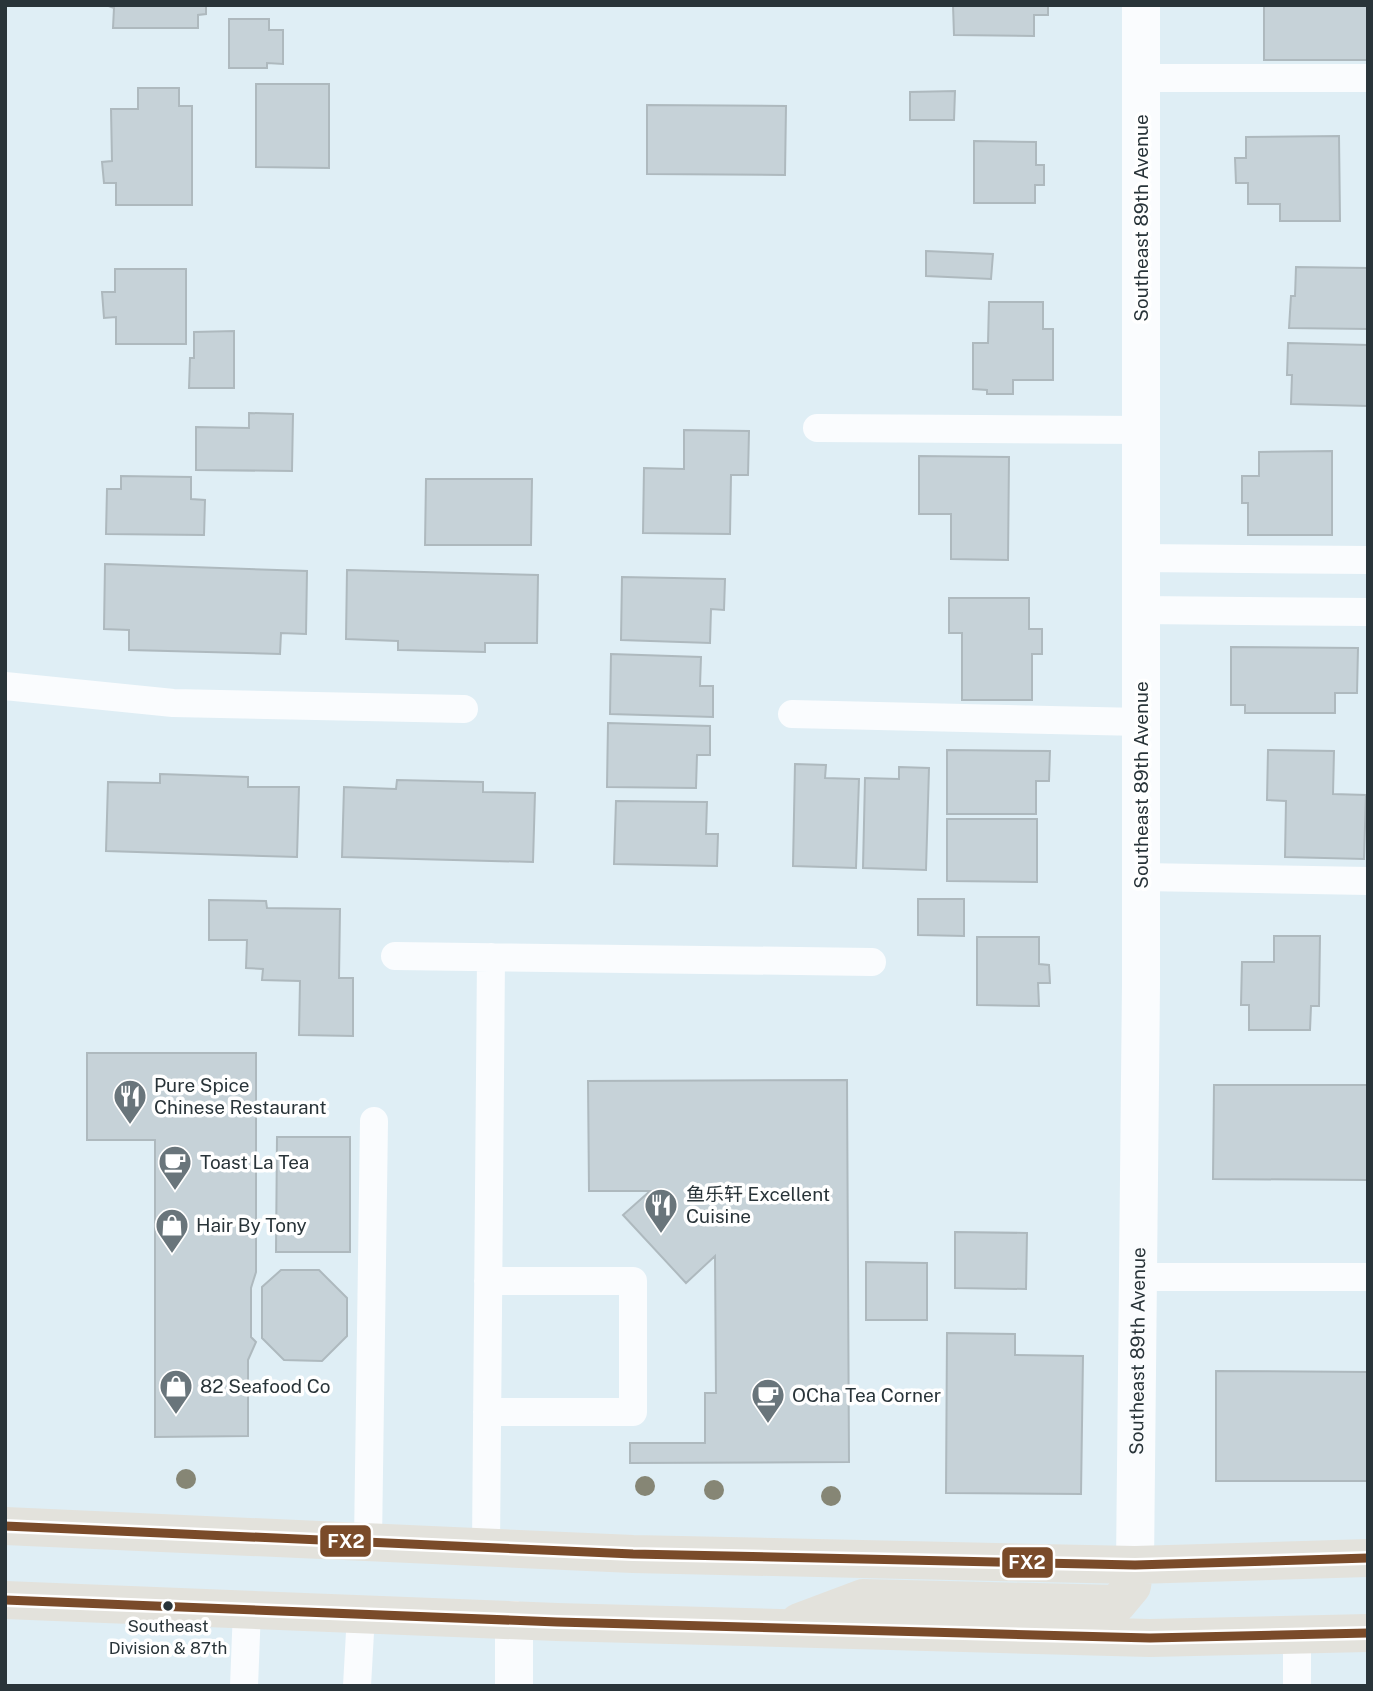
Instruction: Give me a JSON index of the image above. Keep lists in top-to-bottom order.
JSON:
{
  "streets": {
    "street": ["Southeast 89th Avenue"]
  },
  "places": {
    "restaurant": ["Pure Spice Chinese Restaurant", "鱼乐轩 Excellent Cuisine"],
    "cafe": ["Toast La Tea", "OCha Tea Corner"],
    "shop": ["Hair By Tony", "82 Seafood Co"],
    "other": ["Southeast Division & 87th"]
  },
  "lines": ["transit line FX2"]
}
